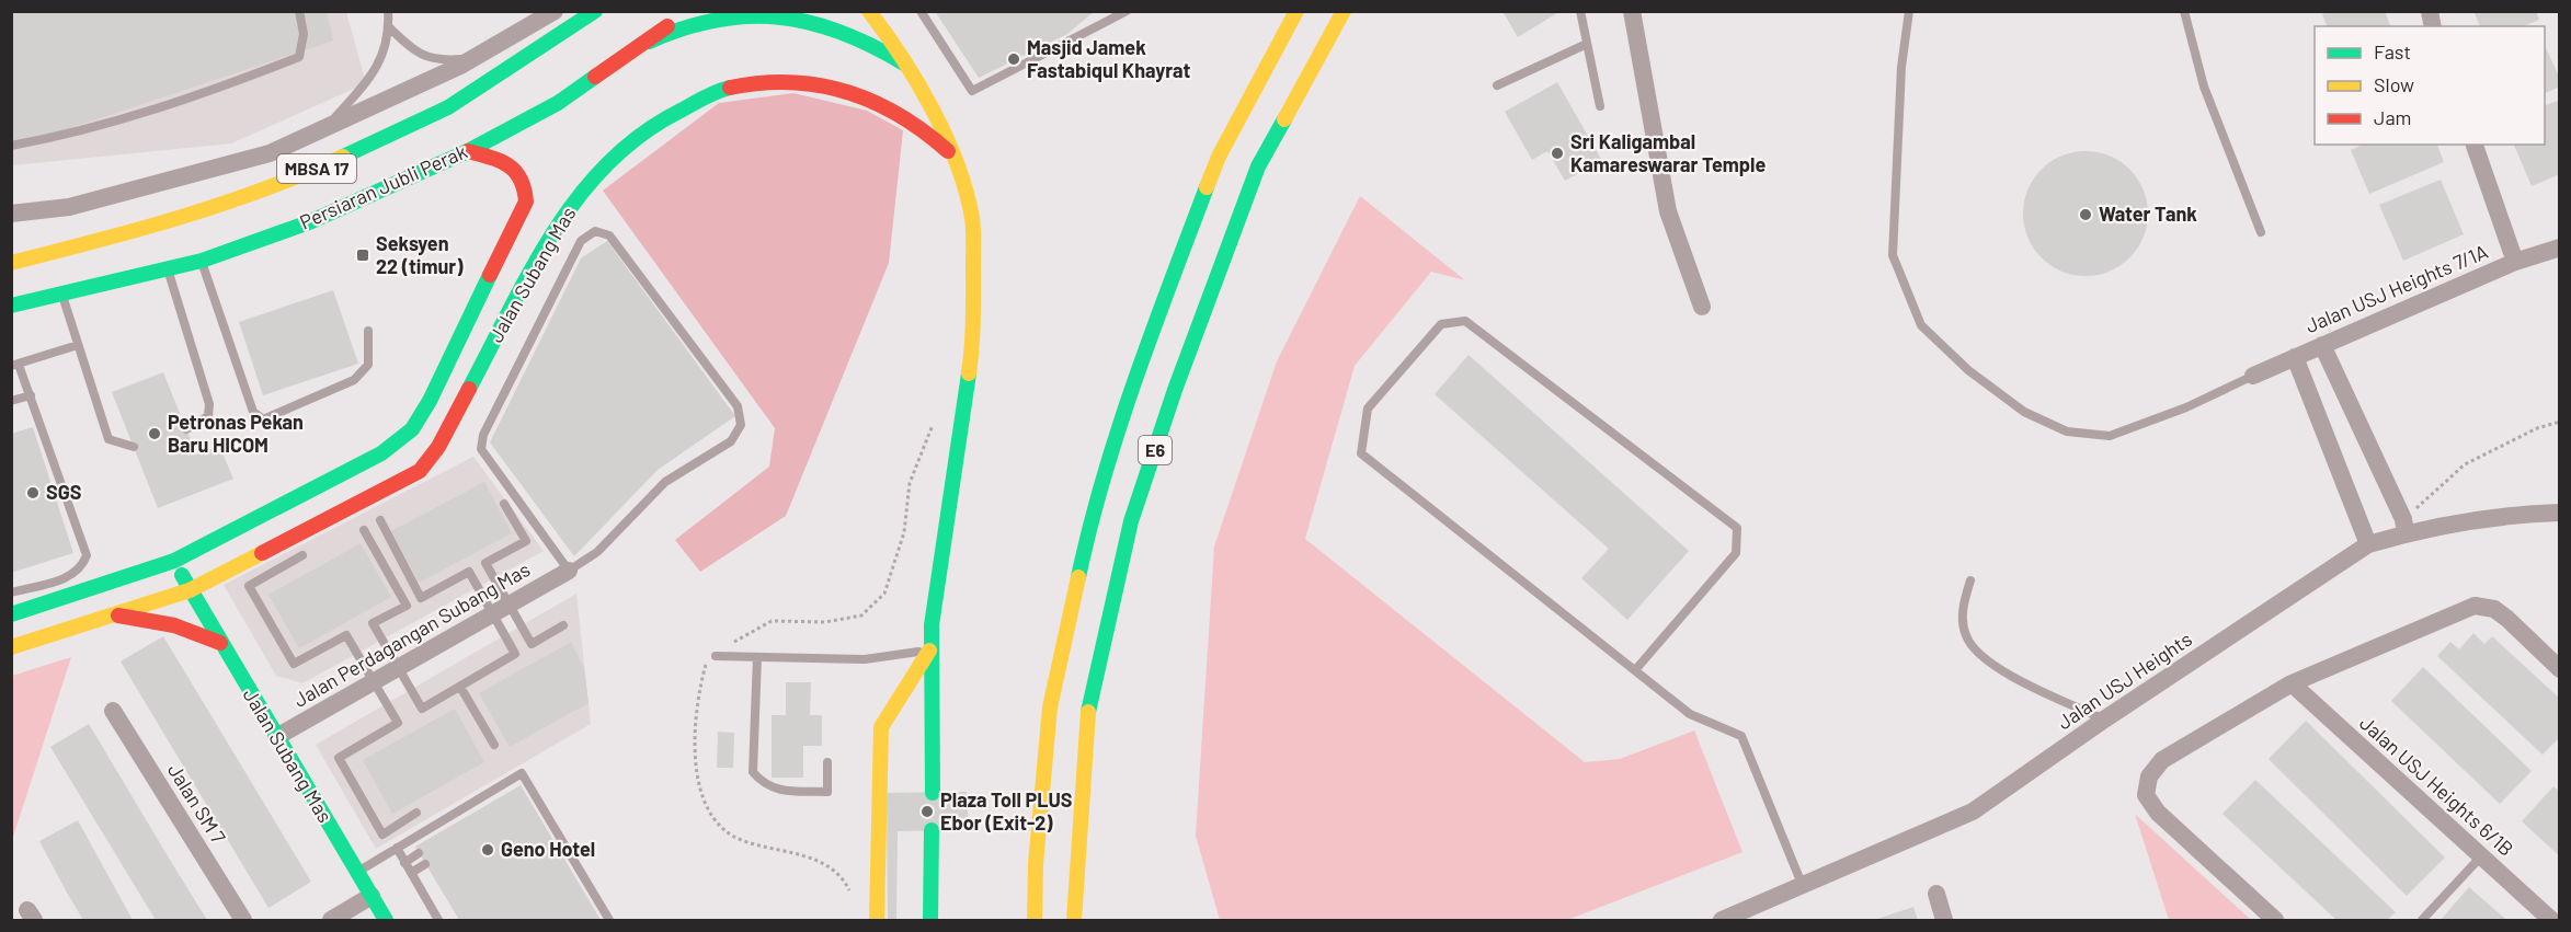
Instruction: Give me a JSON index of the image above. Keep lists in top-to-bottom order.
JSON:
{
  "streets": {
    "main road": [
      "MBSA 17",
      "Persiaran Jubli Perak",
      "Jalan Subang Mas",
      "E6"
    ],
    "street": [
      "Jalan USJ Heights 7/1A",
      "Jalan Perdagangan Subang Mas",
      "Jalan USJ Heights",
      "Jalan USJ Heights 6/1B",
      "Jalan SM 7"
    ]
  },
  "crossings": [
    ["Persiaran Jubli Perak", "Jalan Subang Mas"],
    ["Jalan Subang Mas", "Jalan Perdagangan Subang Mas"]
  ],
  "places": {
    "other": [
      "Masjid Jamek Fastabiqul Khayrat",
      "Sri Kaligambal Kamareswarar Temple",
      "Water Tank",
      "Petronas Pekan Baru HICOM",
      "SGS",
      "Plaza Toll PLUS Ebor (Exit-2)",
      "Geno Hotel"
    ],
    "transit": ["Seksyen 22 (timur)"]
  },
  "legend": ["Fast", "Slow", "Jam"]
}
